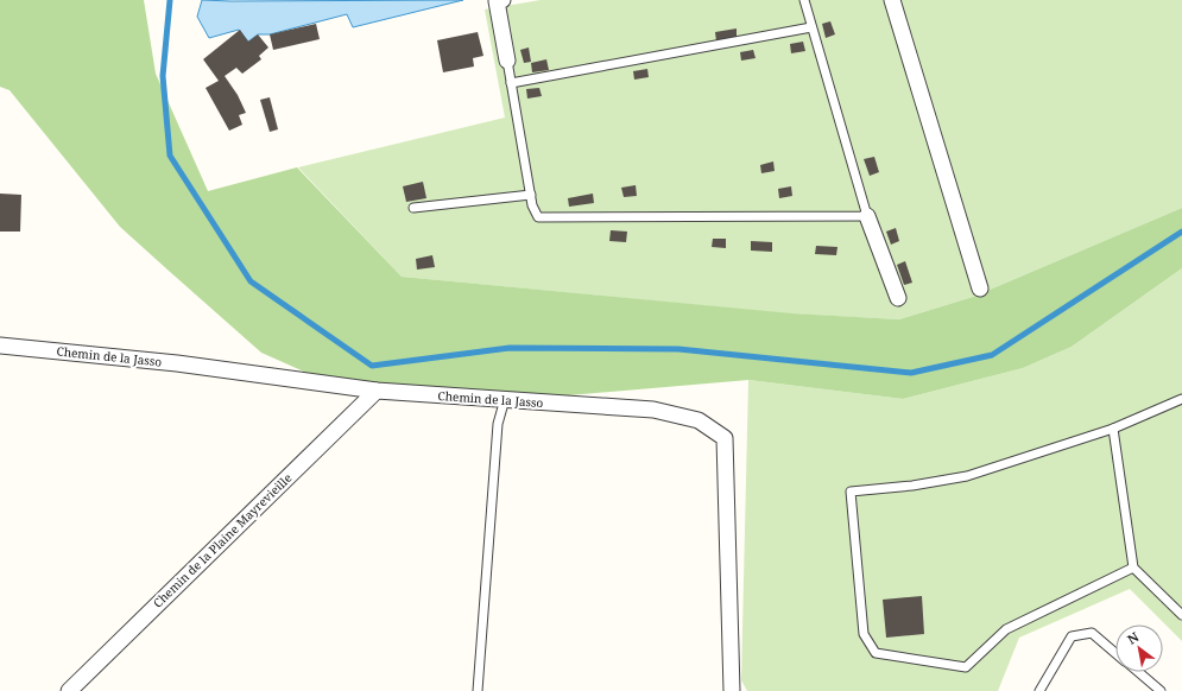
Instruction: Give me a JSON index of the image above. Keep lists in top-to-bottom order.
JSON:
{
  "streets": {
    "street": ["Chemin de la Jasso", "Chemin de la Plaine Mayrevieille"]
  },
  "crossings": [
    ["Chemin de la Jasso", "Chemin de la Plaine Mayrevieille"]
  ],
  "north": "top left"
}
